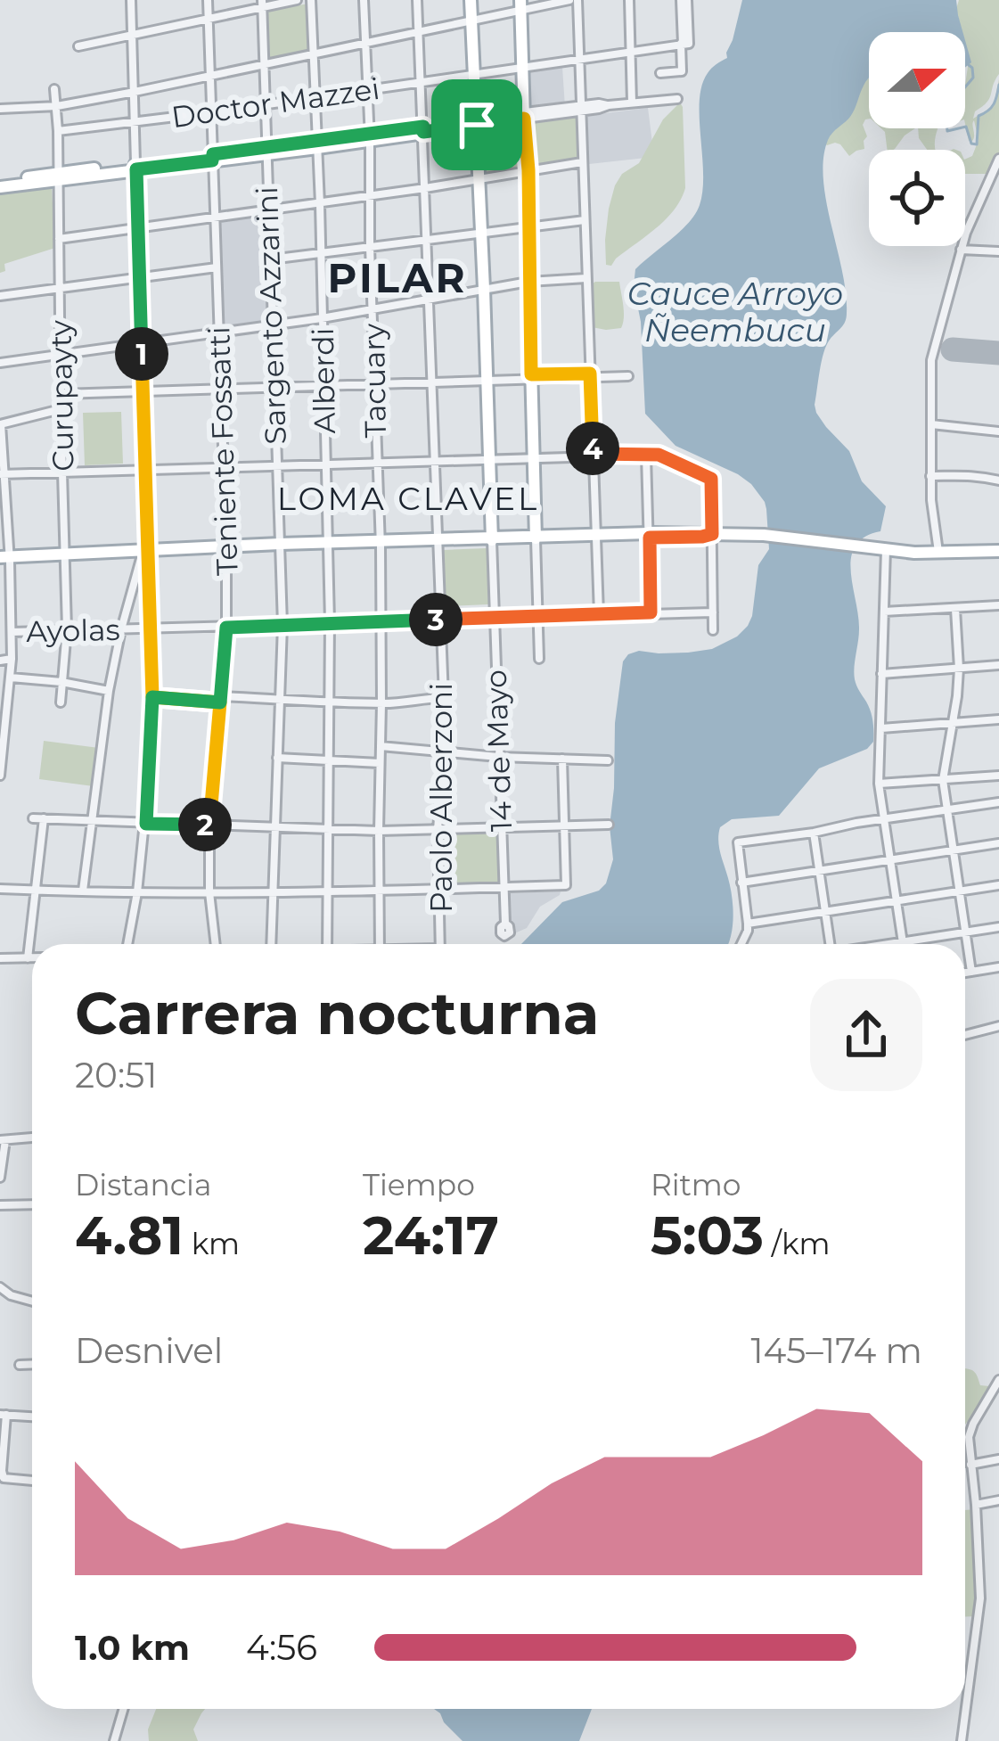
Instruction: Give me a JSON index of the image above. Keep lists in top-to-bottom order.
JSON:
{
  "streets": {
    "main road": ["14 de Mayo"],
    "street": [
      "Doctor Mazzei",
      "Sargento Azzarini",
      "Alberdi",
      "Tacuary",
      "Curupayty",
      "Teniente Fossatti",
      "Ayolas",
      "Paolo Alberzoni"
    ]
  },
  "crossings": [
    ["Doctor Mazzei", "Sargento Azzarini"],
    ["Doctor Mazzei", "Alberdi"],
    ["Doctor Mazzei", "Tacuary"],
    ["Doctor Mazzei", "Curupayty"],
    ["Doctor Mazzei", "Teniente Fossatti"],
    ["Doctor Mazzei", "14 de Mayo"],
    ["Doctor Mazzei", "Paolo Alberzoni"],
    ["Sargento Azzarini", "Ayolas"],
    ["Alberdi", "Ayolas"],
    ["Tacuary", "Ayolas"],
    ["Curupayty", "Ayolas"],
    ["Teniente Fossatti", "Ayolas"],
    ["Ayolas", "14 de Mayo"],
    ["Ayolas", "Paolo Alberzoni"]
  ],
  "districts": ["PILAR", "LOMA CLAVEL"],
  "water": ["Cauce Arroyo Ñeembucu"],
  "north": "right",
  "page": {
    "pins": [
      "1",
      "4",
      "3",
      "2"
    ],
    "heading": ["Carrera nocturna", "20:51"],
    "stats": [
      ["Distancia", "4.81 km"],
      ["Tiempo", "24:17"],
      ["Ritmo", "5:03 /km"]
    ],
    "chart": ["Desnivel", "145–174 m"],
    "list": [
      {
        "name": "1.0 km",
        "note": "4:56"
      }
    ]
  }
}
